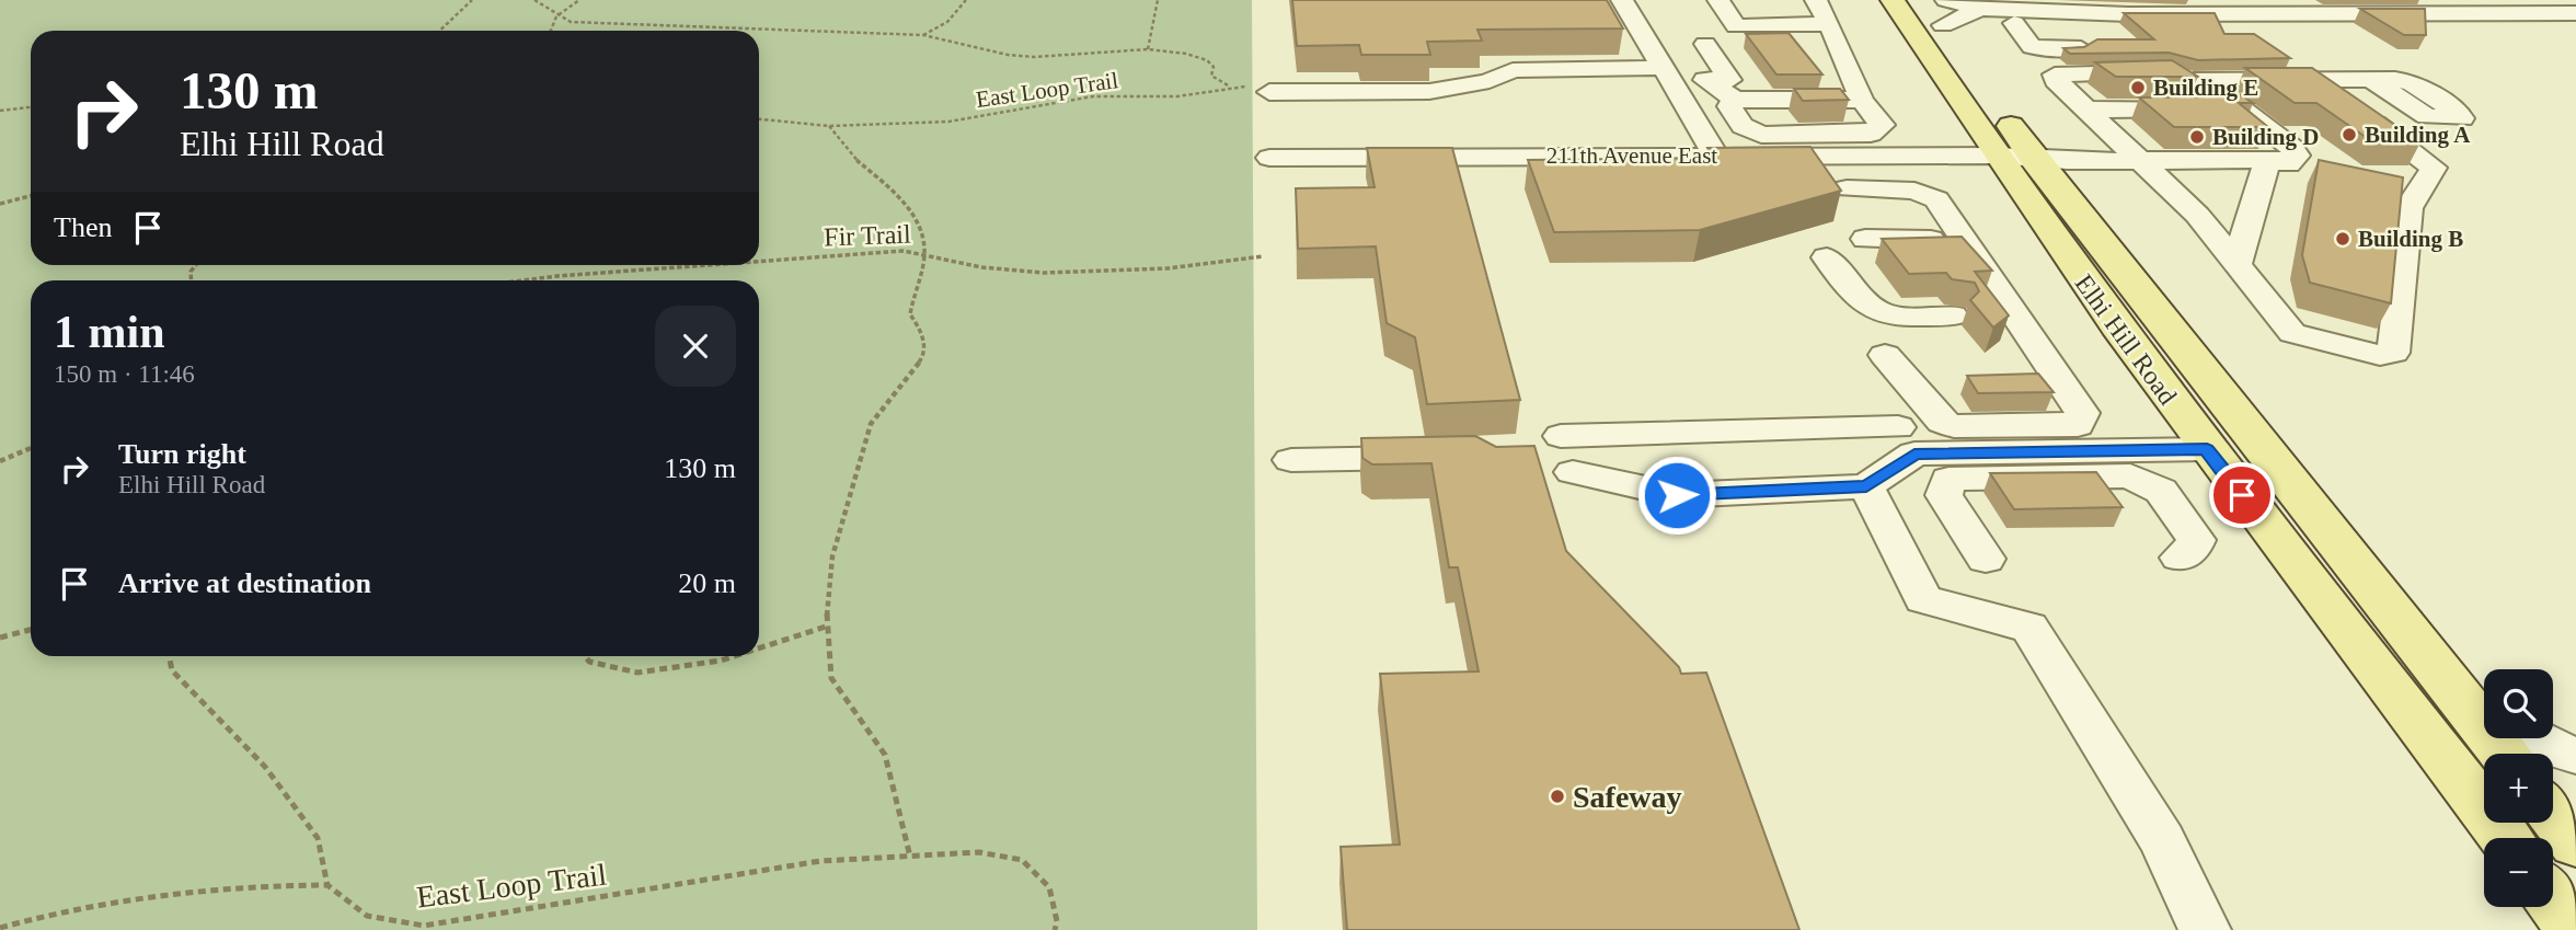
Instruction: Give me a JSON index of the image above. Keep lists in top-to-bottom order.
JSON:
{
  "streets": {
    "main road": ["Elhi Hill Road"],
    "street": ["211th Avenue East"],
    "path": ["East Loop Trail", "Fir Trail"]
  },
  "crossings": [
    ["211th Avenue East", "Elhi Hill Road"]
  ],
  "places": [
    "Building E",
    "Building A",
    "Building D",
    "Building B",
    "Safeway"
  ],
  "page": {
    "turn": ["130 m", "Elhi Hill Road"],
    "then": "Then",
    "heading": ["1 min", "150 m · 11:46"],
    "list": [
      {
        "name": "Turn right",
        "note": "Elhi Hill Road",
        "value": "130 m"
      },
      {
        "name": "Arrive at destination",
        "value": "20 m"
      }
    ],
    "map_buttons": ["+", "−"]
  }
}
